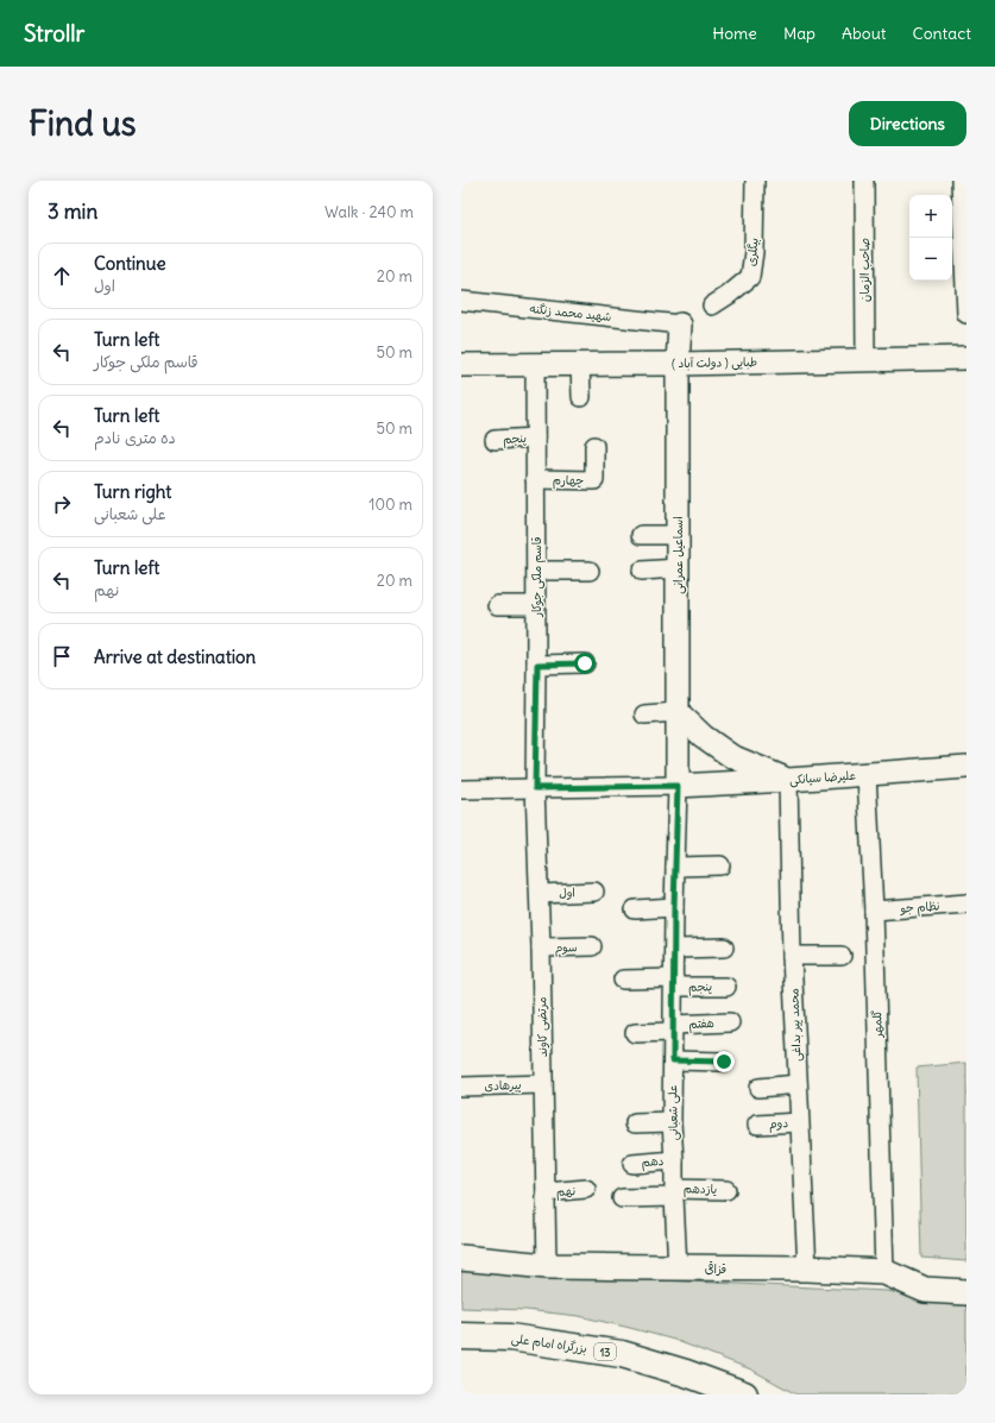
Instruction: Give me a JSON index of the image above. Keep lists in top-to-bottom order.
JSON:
{
  "streets": {
    "highway": ["بزرگراه امام علی", "13"],
    "main road": ["قزاقی"],
    "street": [
      "بیگلری",
      "صاحب الزمان",
      "شهید محمد زنگنه",
      "طبایی ( دولت آباد )",
      "پنجم",
      "چهارم",
      "اسماعیل عمرانی",
      "قاسم ملکی جوکار",
      "علیرضا سیانکی",
      "اول",
      "نظام جو",
      "سوم",
      "هفتم",
      "گلمهر",
      "محمد پیر بداغی",
      "مرتضی کاوند",
      "پیرهادی",
      "علی شعبانی",
      "دوم",
      "دهم",
      "یازدهم",
      "نهم"
    ]
  },
  "crossings": [
    ["صاحب الزمان", "طبایی ( دولت آباد )"],
    ["شهید محمد زنگنه", "اسماعیل عمرانی"],
    ["طبایی ( دولت آباد )", "اسماعیل عمرانی"],
    ["طبایی ( دولت آباد )", "قاسم ملکی جوکار"],
    ["پنجم", "قاسم ملکی جوکار"],
    ["پنجم", "علی شعبانی"],
    ["چهارم", "قاسم ملکی جوکار"],
    ["اسماعیل عمرانی", "علیرضا سیانکی"],
    ["اسماعیل عمرانی", "علی شعبانی"],
    ["قاسم ملکی جوکار", "مرتضی کاوند"],
    ["علیرضا سیانکی", "گلمهر"],
    ["علیرضا سیانکی", "محمد پیر بداغی"],
    ["علیرضا سیانکی", "علی شعبانی"],
    ["اول", "مرتضی کاوند"],
    ["نظام جو", "گلمهر"],
    ["سوم", "مرتضی کاوند"],
    ["هفتم", "علی شعبانی"],
    ["گلمهر", "قزاقی"],
    ["محمد پیر بداغی", "دوم"],
    ["محمد پیر بداغی", "قزاقی"],
    ["مرتضی کاوند", "پیرهادی"],
    ["مرتضی کاوند", "نهم"],
    ["مرتضی کاوند", "قزاقی"],
    ["علی شعبانی", "دهم"],
    ["علی شعبانی", "یازدهم"],
    ["علی شعبانی", "قزاقی"]
  ],
  "page": {
    "header": "Strollr",
    "nav": [
      "Home",
      "Map",
      "About",
      "Contact"
    ],
    "buttons": "Directions",
    "title": "Find us",
    "heading": ["3 min", "Walk · 240 m"],
    "map_buttons": ["+", "−"],
    "list": [
      ["Continue", "اول", "20 m"],
      ["Turn left", "قاسم ملکی جوکار", "50 m"],
      ["Turn left", "ده متری نادم", "50 m"],
      ["Turn right", "علی شعبانی", "100 m"],
      ["Turn left", "نهم", "20 m"],
      "Arrive at destination"
    ]
  }
}
